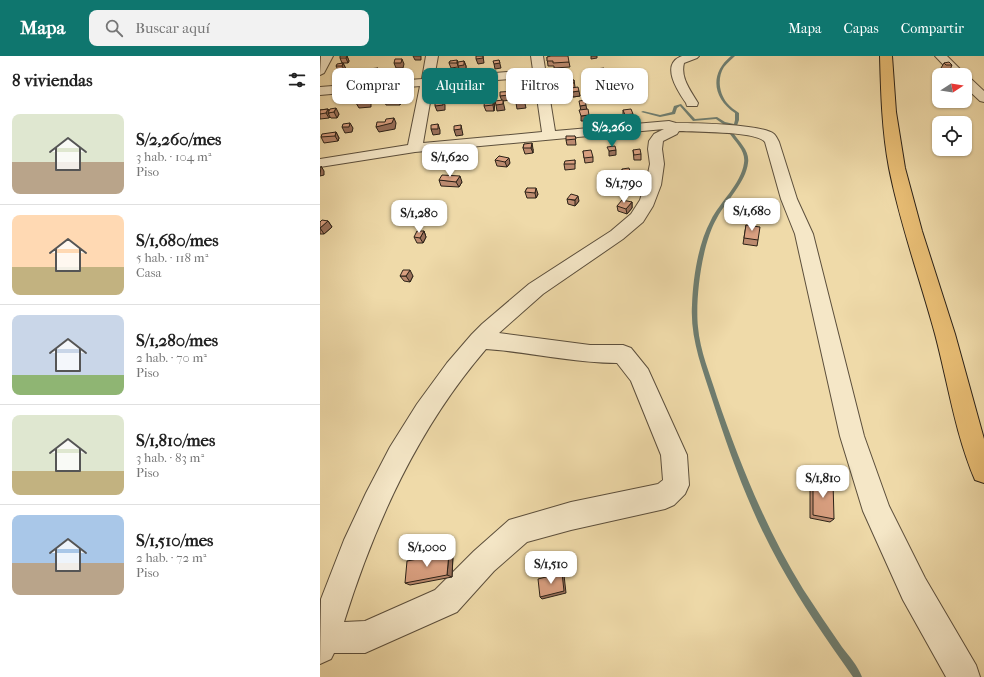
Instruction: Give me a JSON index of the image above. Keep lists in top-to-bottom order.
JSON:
{
  "north": "right",
  "page": {
    "header": "Mapa",
    "search": "Buscar aquí",
    "nav": ["Mapa", "Capas", "Compartir"],
    "heading": "8 viviendas",
    "chip": [
      "Comprar",
      "Alquilar",
      "Filtros",
      "Nuevo"
    ],
    "list": [
      {
        "name": "S/2,260/mes",
        "note": "3 hab. · 104 m² · Piso"
      },
      {
        "name": "S/1,680/mes",
        "note": "5 hab. · 118 m² · Casa"
      },
      {
        "name": "S/1,280/mes",
        "note": "2 hab. · 70 m² · Piso"
      },
      {
        "name": "S/1,810/mes",
        "note": "3 hab. · 83 m² · Piso"
      },
      {
        "name": "S/1,510/mes",
        "note": "2 hab. · 72 m² · Piso"
      }
    ],
    "price": [
      "S/2,260",
      "S/1,620",
      "S/1,790",
      "S/1,680",
      "S/1,280",
      "S/1,810",
      "S/1,000",
      "S/1,510"
    ]
  }
}
